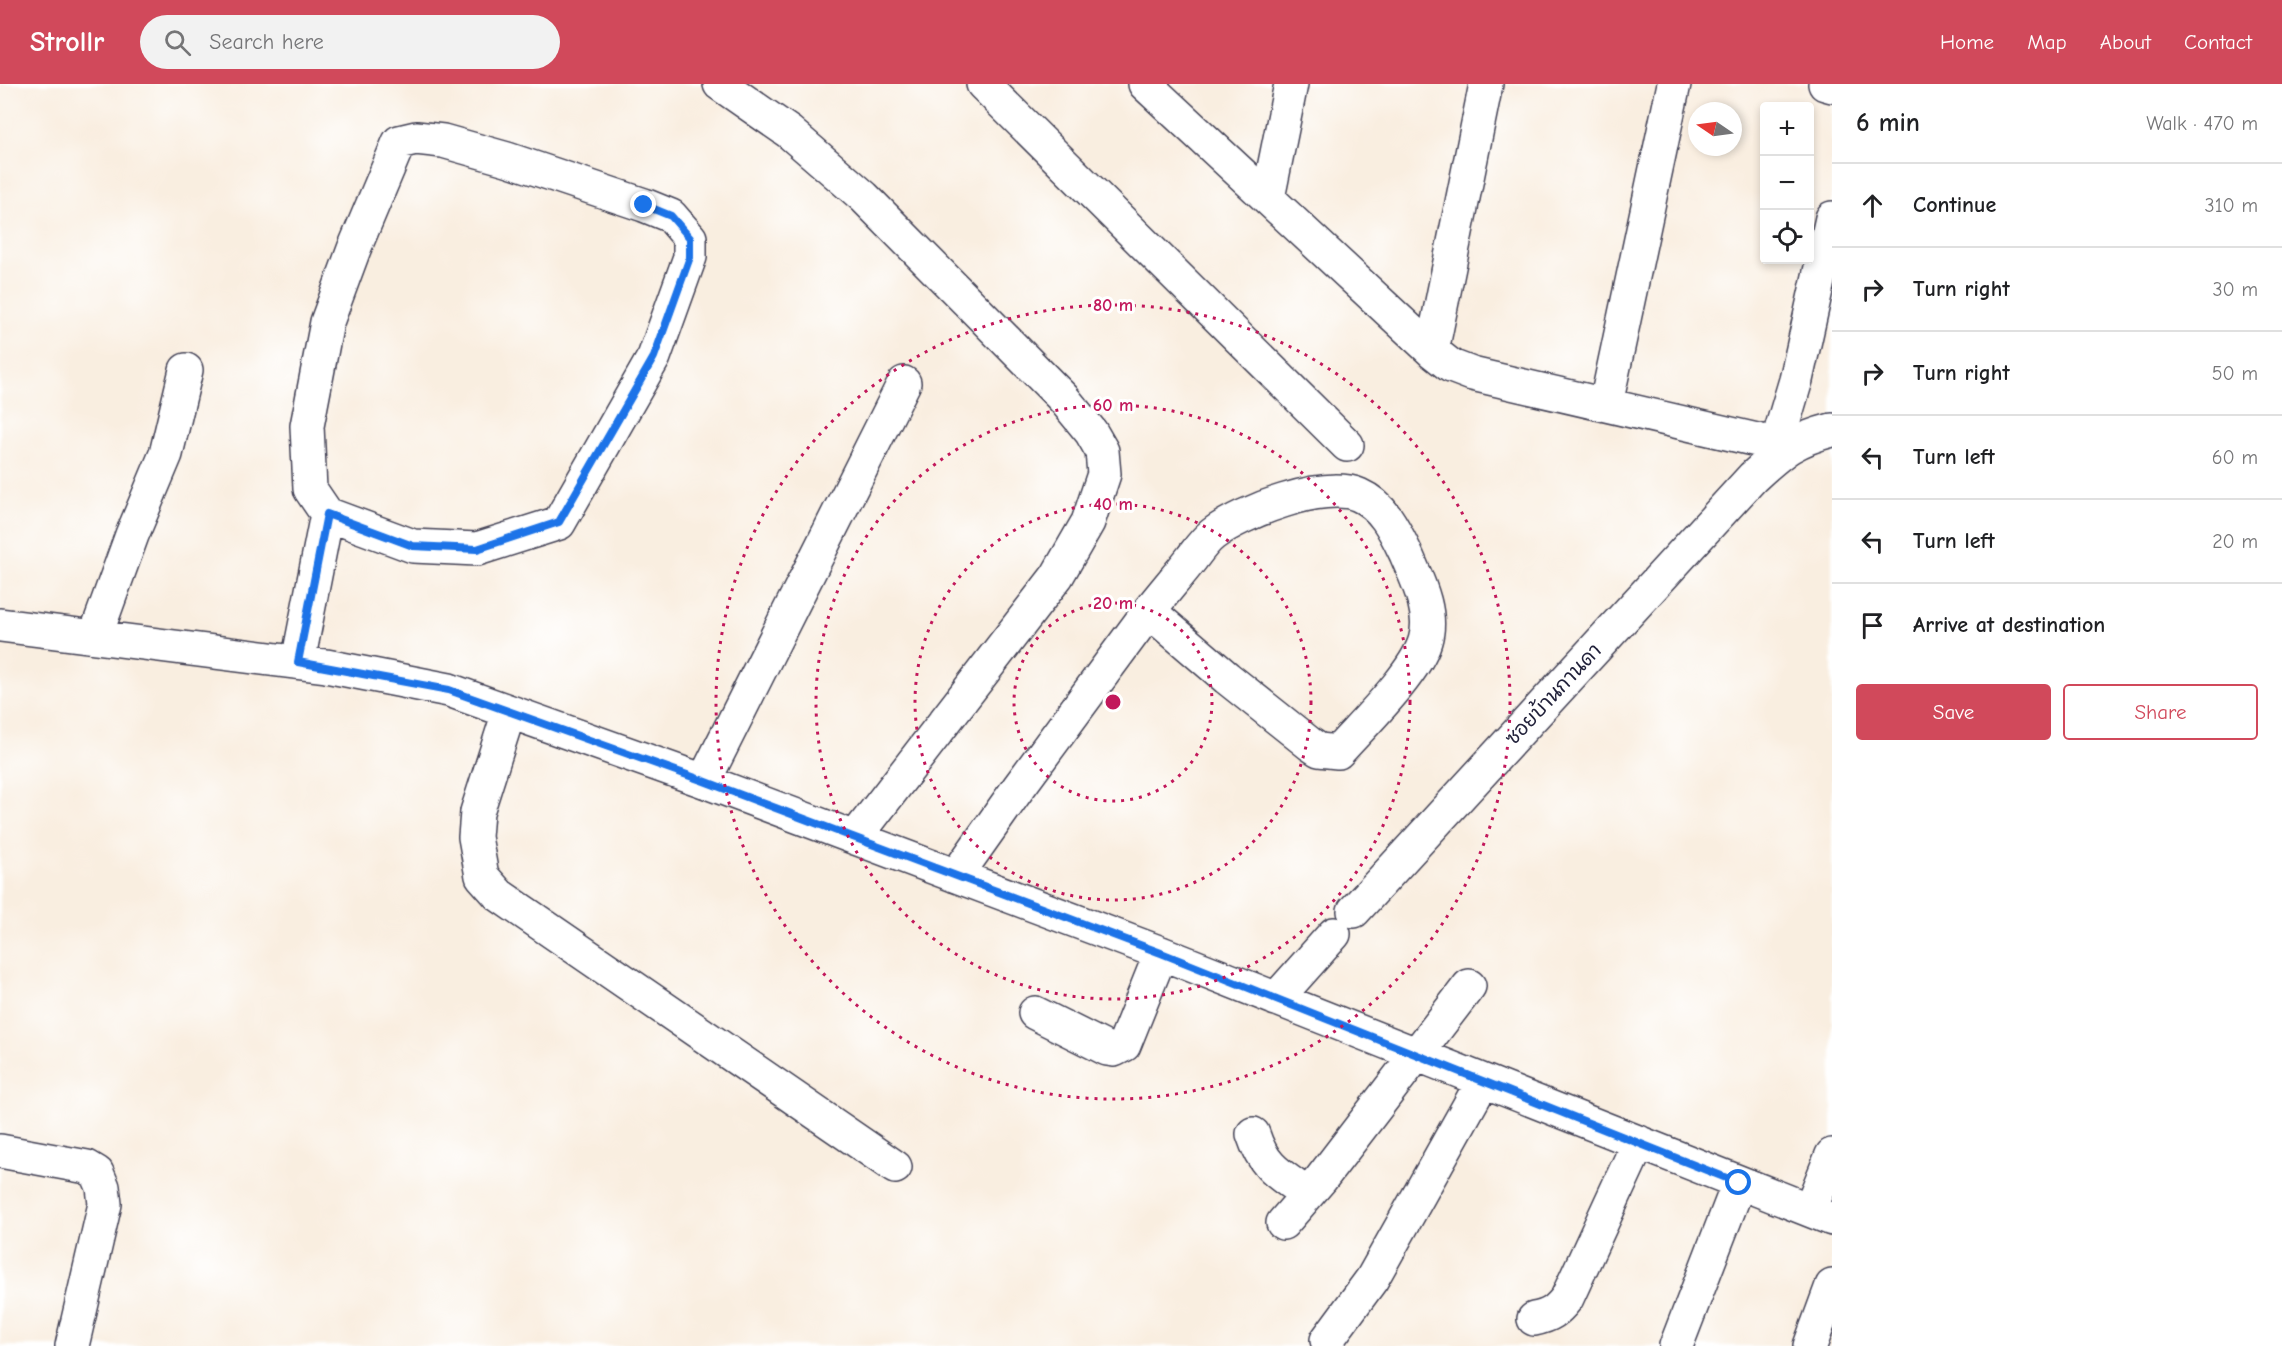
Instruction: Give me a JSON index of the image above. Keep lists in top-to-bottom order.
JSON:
{
  "streets": {
    "street": ["ซอยบ้านกานดา"]
  },
  "north": "left",
  "page": {
    "header": "Strollr",
    "search": "Search here",
    "nav": [
      "Home",
      "Map",
      "About",
      "Contact"
    ],
    "heading": ["6 min", "Walk · 470 m"],
    "map_buttons": ["+", "−"],
    "list": [
      ["Continue", "310 m"],
      ["Turn right", "30 m"],
      ["Turn right", "50 m"],
      ["Turn left", "60 m"],
      ["Turn left", "20 m"],
      "Arrive at destination"
    ],
    "buttons": ["Save", "Share"]
  },
  "rings": [
    "80 m",
    "60 m",
    "40 m",
    "20 m"
  ]
}
